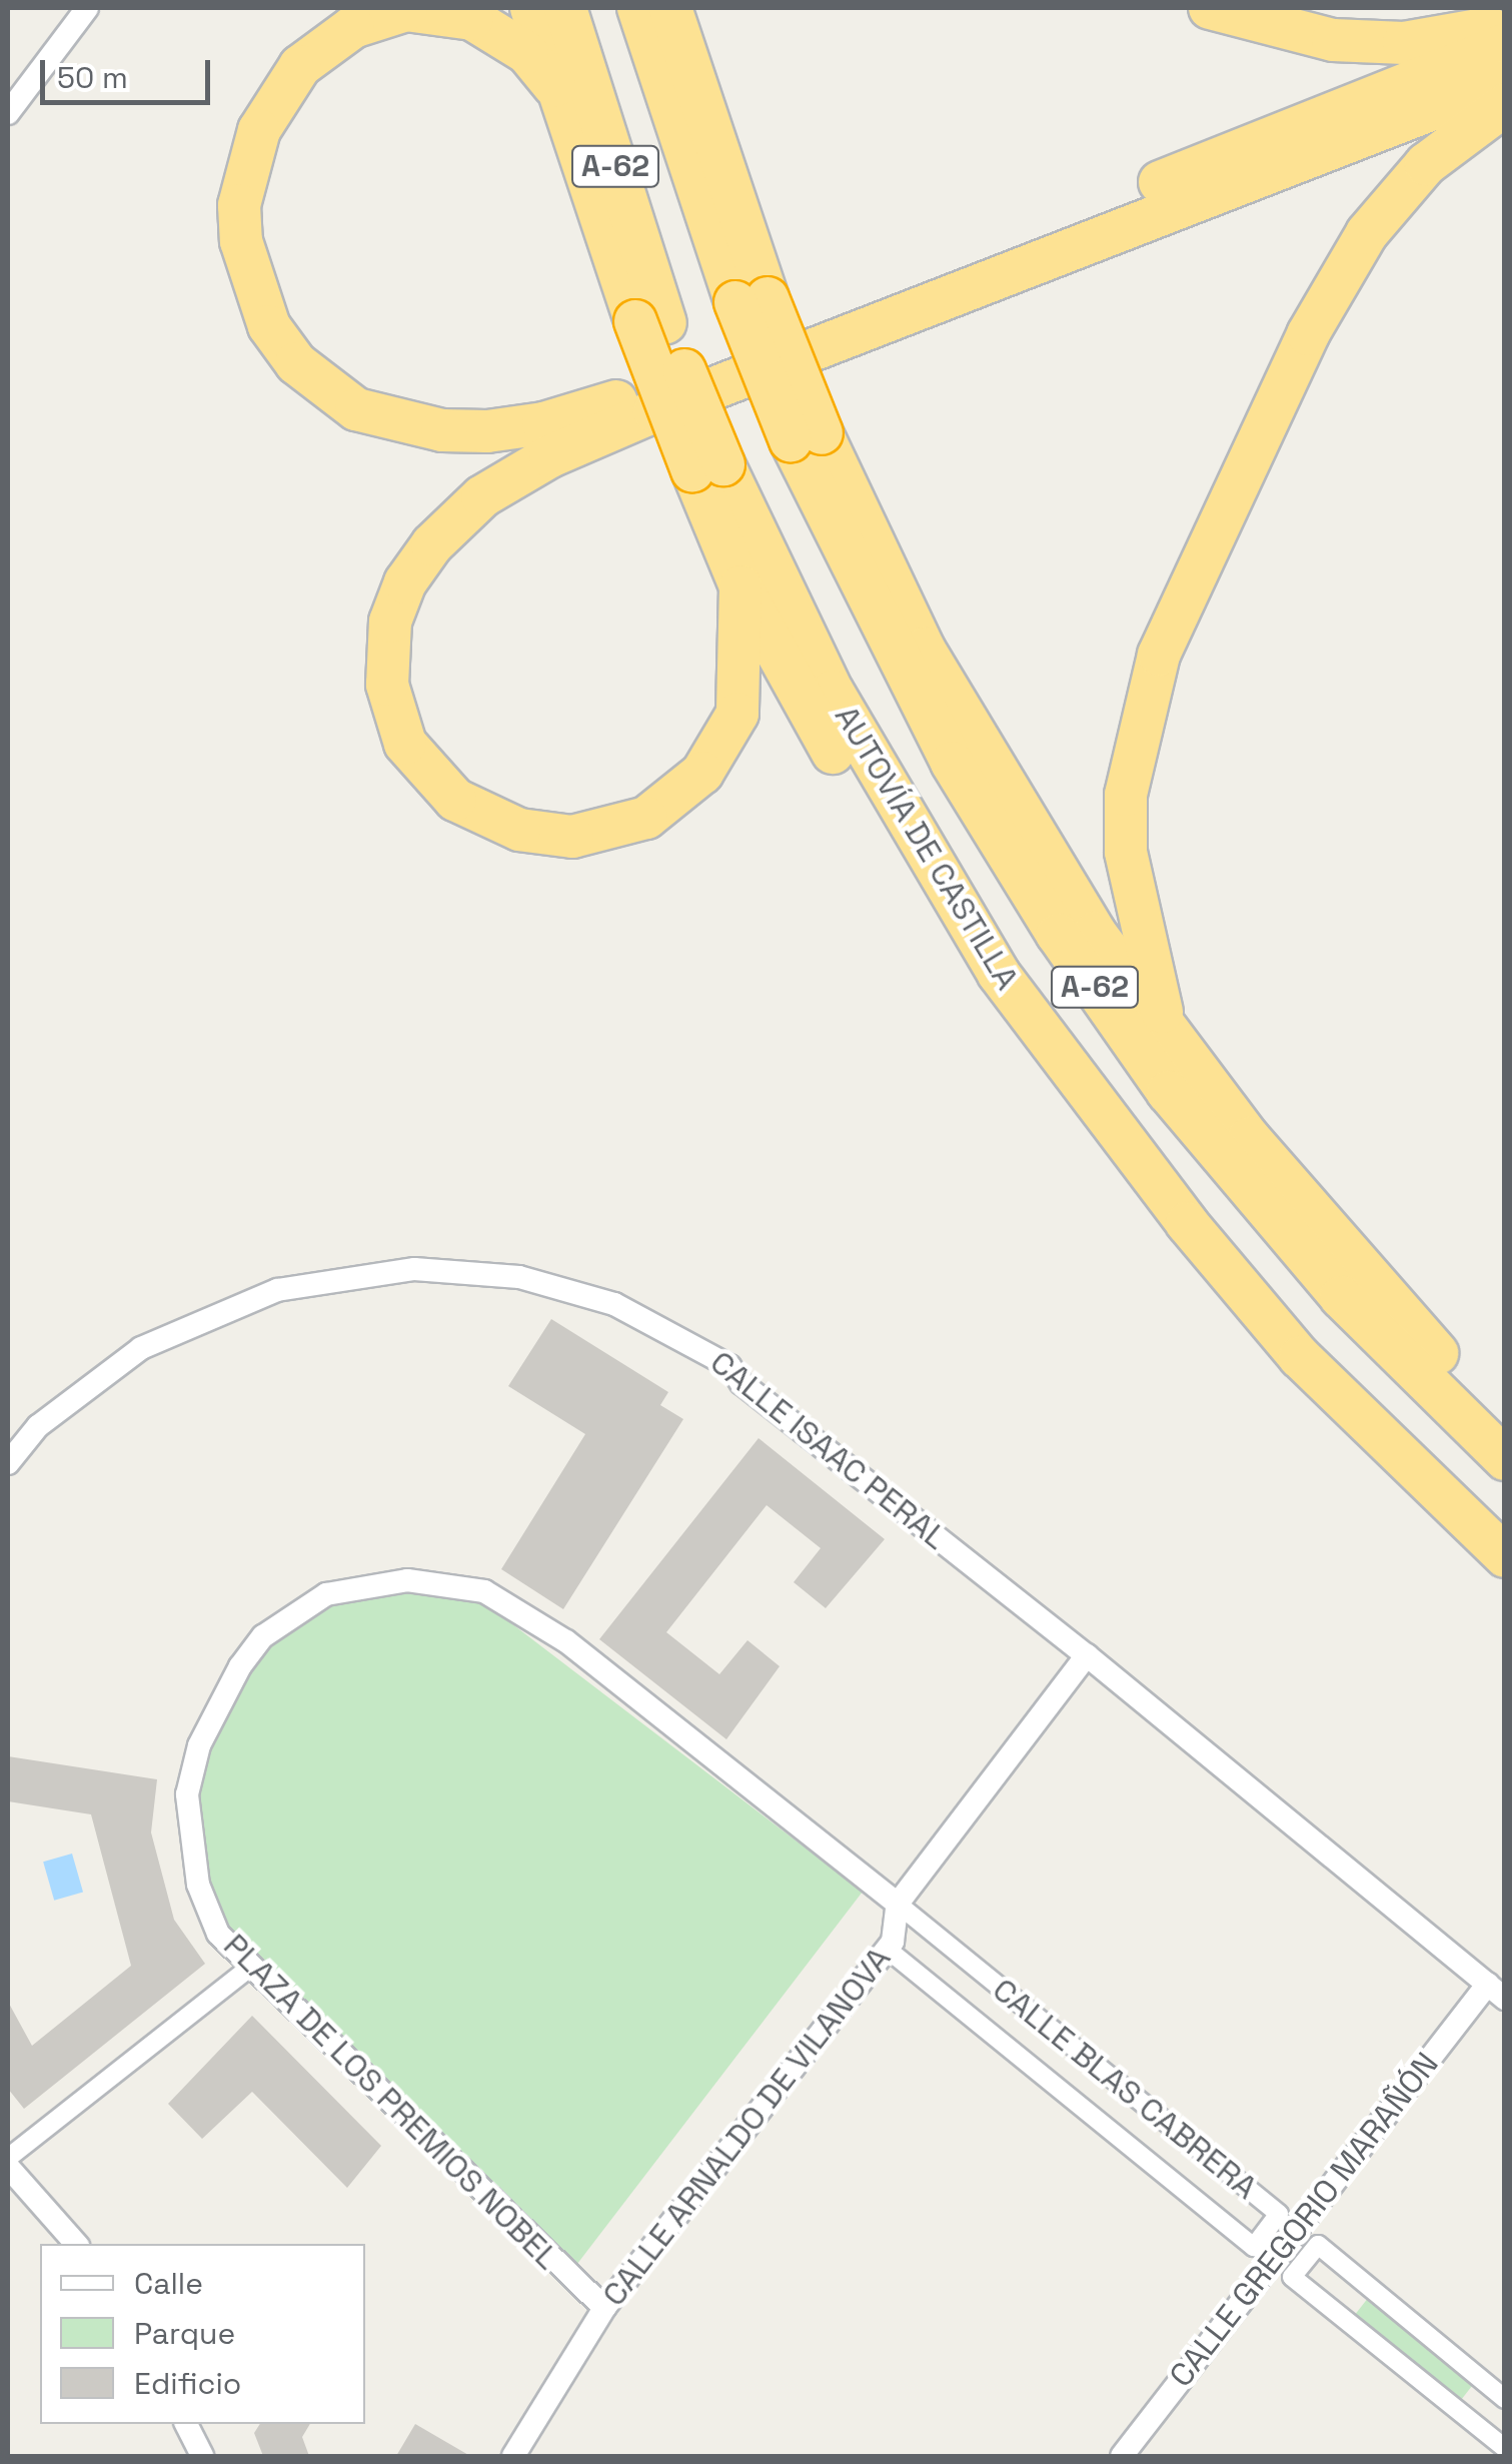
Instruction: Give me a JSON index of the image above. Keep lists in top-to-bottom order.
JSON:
{
  "streets": {
    "highway": ["A-62", "AUTOVÍA DE CASTILLA"],
    "street": [
      "CALLE ISAAC PERAL",
      "CALLE BLAS CABRERA",
      "PLAZA DE LOS PREMIOS NOBEL",
      "CALLE ARNALDO DE VILANOVA",
      "CALLE GREGORIO MARAÑÓN"
    ]
  },
  "crossings": [
    ["CALLE ISAAC PERAL", "CALLE ARNALDO DE VILANOVA"],
    ["CALLE ISAAC PERAL", "CALLE GREGORIO MARAÑÓN"],
    ["CALLE BLAS CABRERA", "PLAZA DE LOS PREMIOS NOBEL"],
    ["CALLE BLAS CABRERA", "CALLE ARNALDO DE VILANOVA"],
    ["PLAZA DE LOS PREMIOS NOBEL", "CALLE ARNALDO DE VILANOVA"]
  ],
  "legend": ["Calle", "Parque", "Edificio"],
  "scale_bar": "50 m"
}
